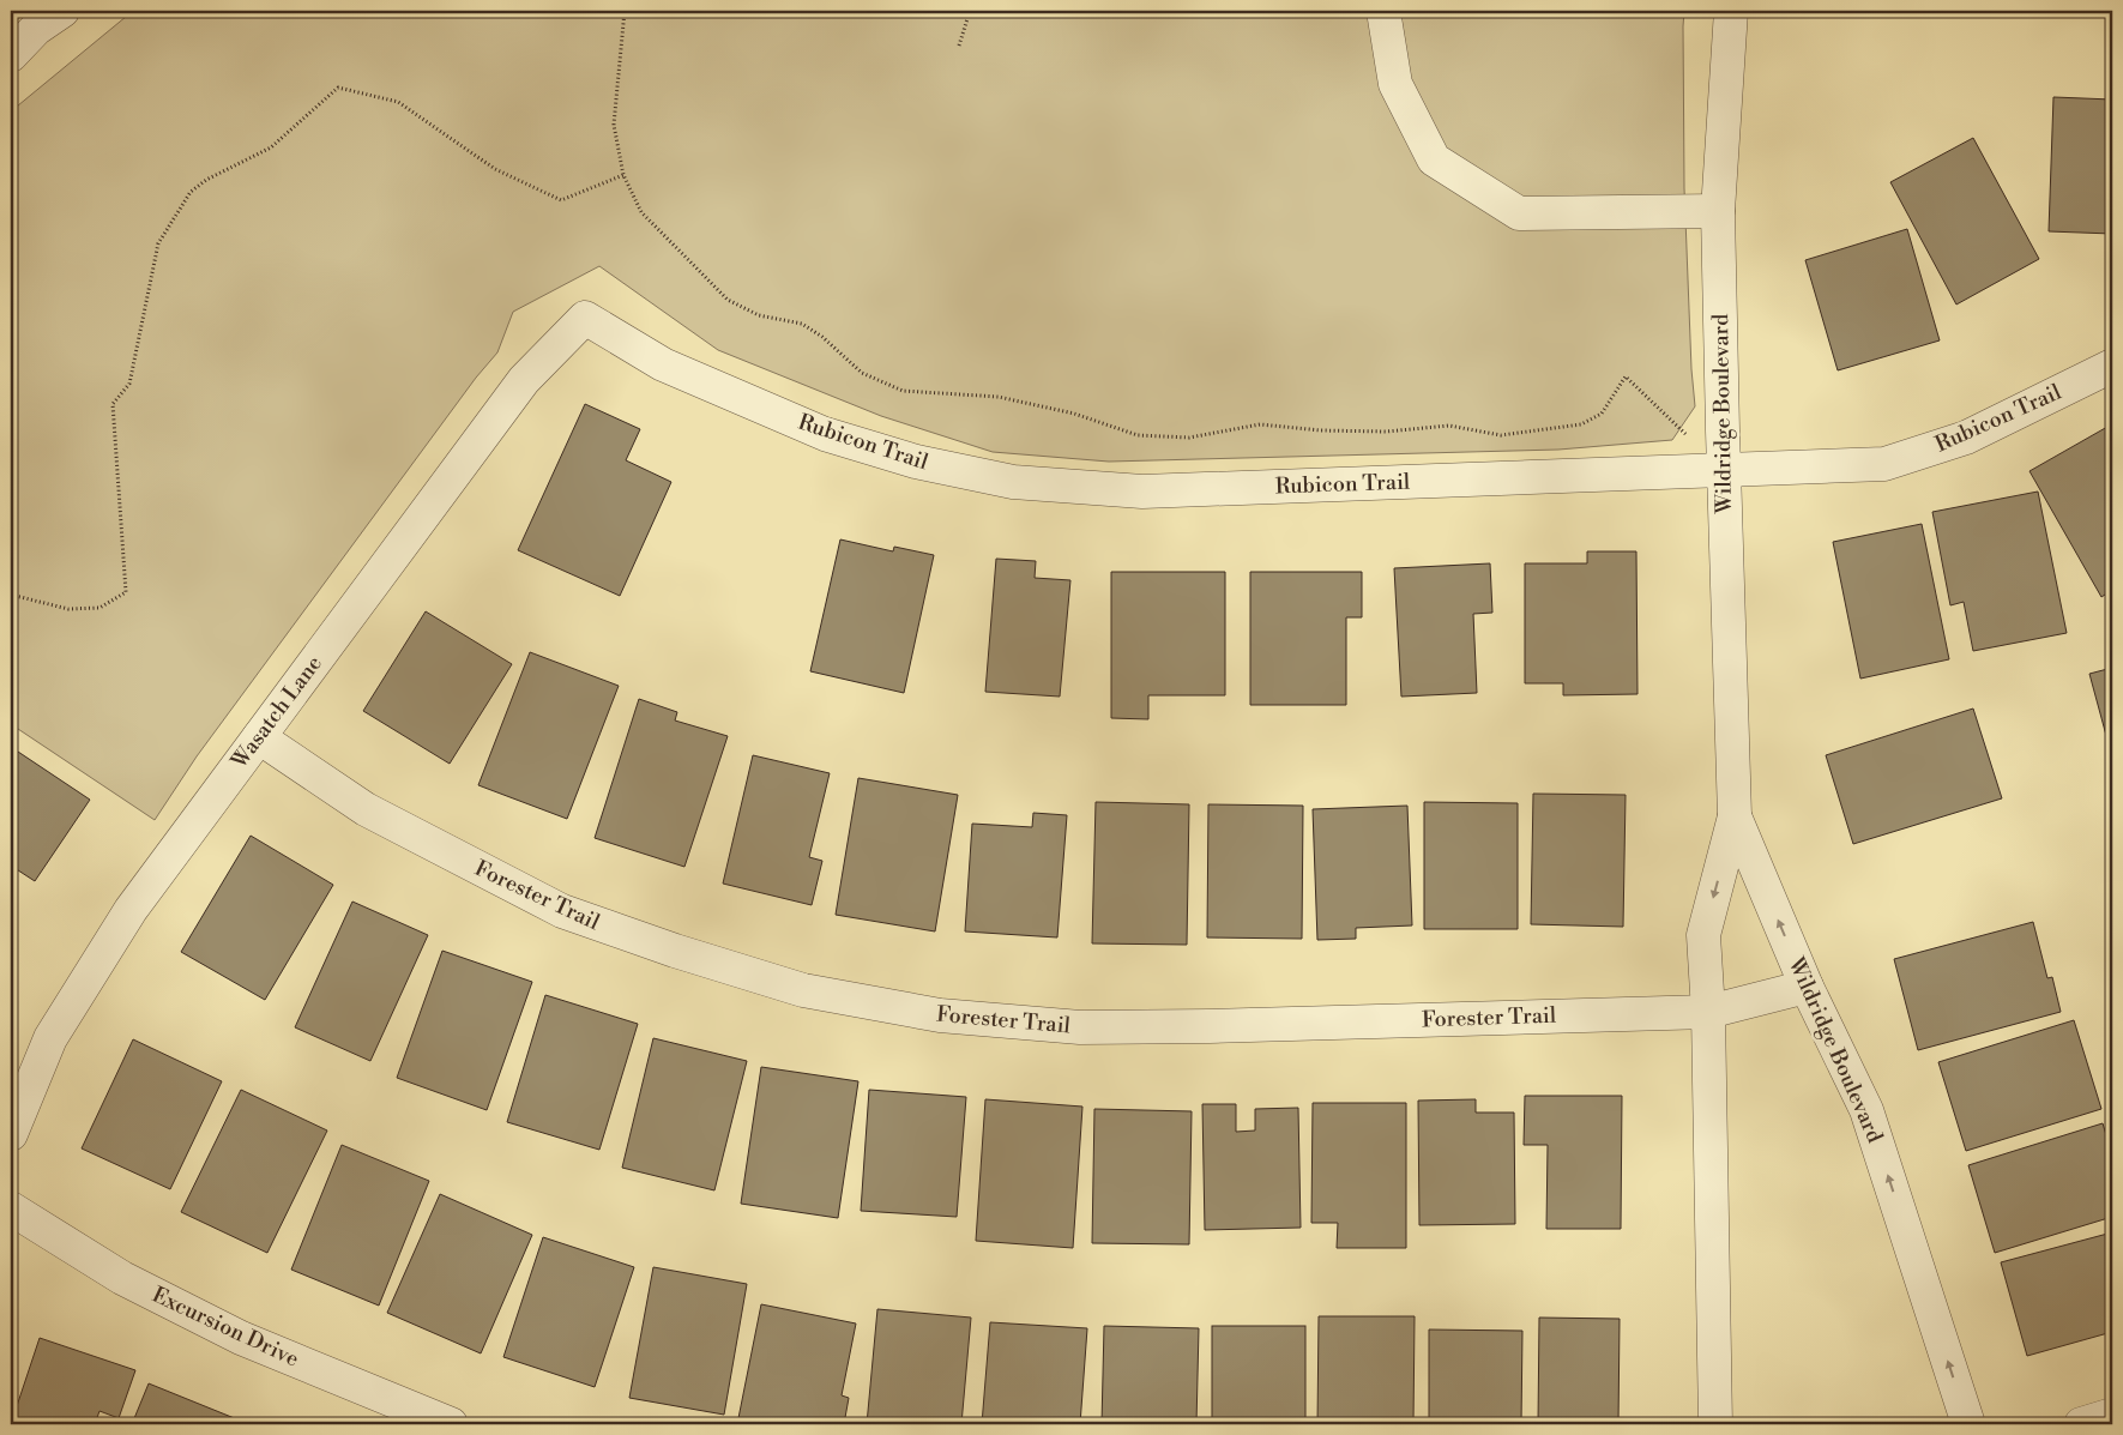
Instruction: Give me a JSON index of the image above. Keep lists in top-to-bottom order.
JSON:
{
  "streets": {
    "street": [
      "Wildridge Boulevard",
      "Rubicon Trail",
      "Wasatch Lane",
      "Forester Trail",
      "Excursion Drive"
    ]
  },
  "crossings": [
    ["Wildridge Boulevard", "Rubicon Trail"],
    ["Wildridge Boulevard", "Forester Trail"],
    ["Rubicon Trail", "Wasatch Lane"],
    ["Wasatch Lane", "Forester Trail"]
  ]
}
